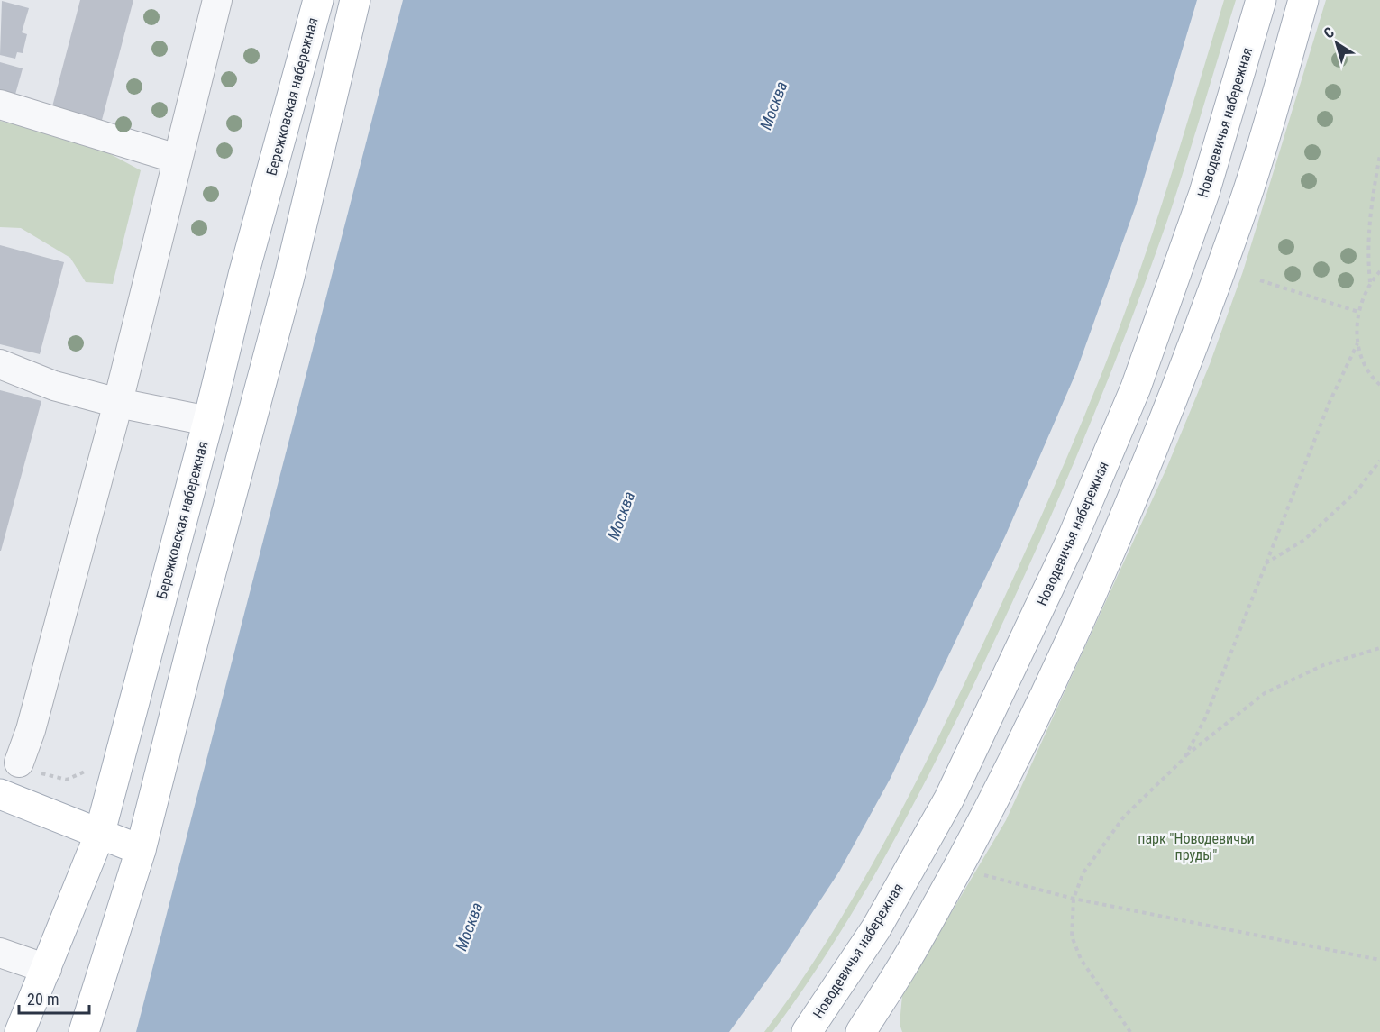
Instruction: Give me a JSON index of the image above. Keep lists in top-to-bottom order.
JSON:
{
  "streets": {
    "main road": ["Бережковская набережная", "Новодевичья набережная"]
  },
  "water": ["Москва"],
  "parks": ["парк \"Новодевичьи пруды\""],
  "scale_bar": "20 m",
  "north": "top left"
}
